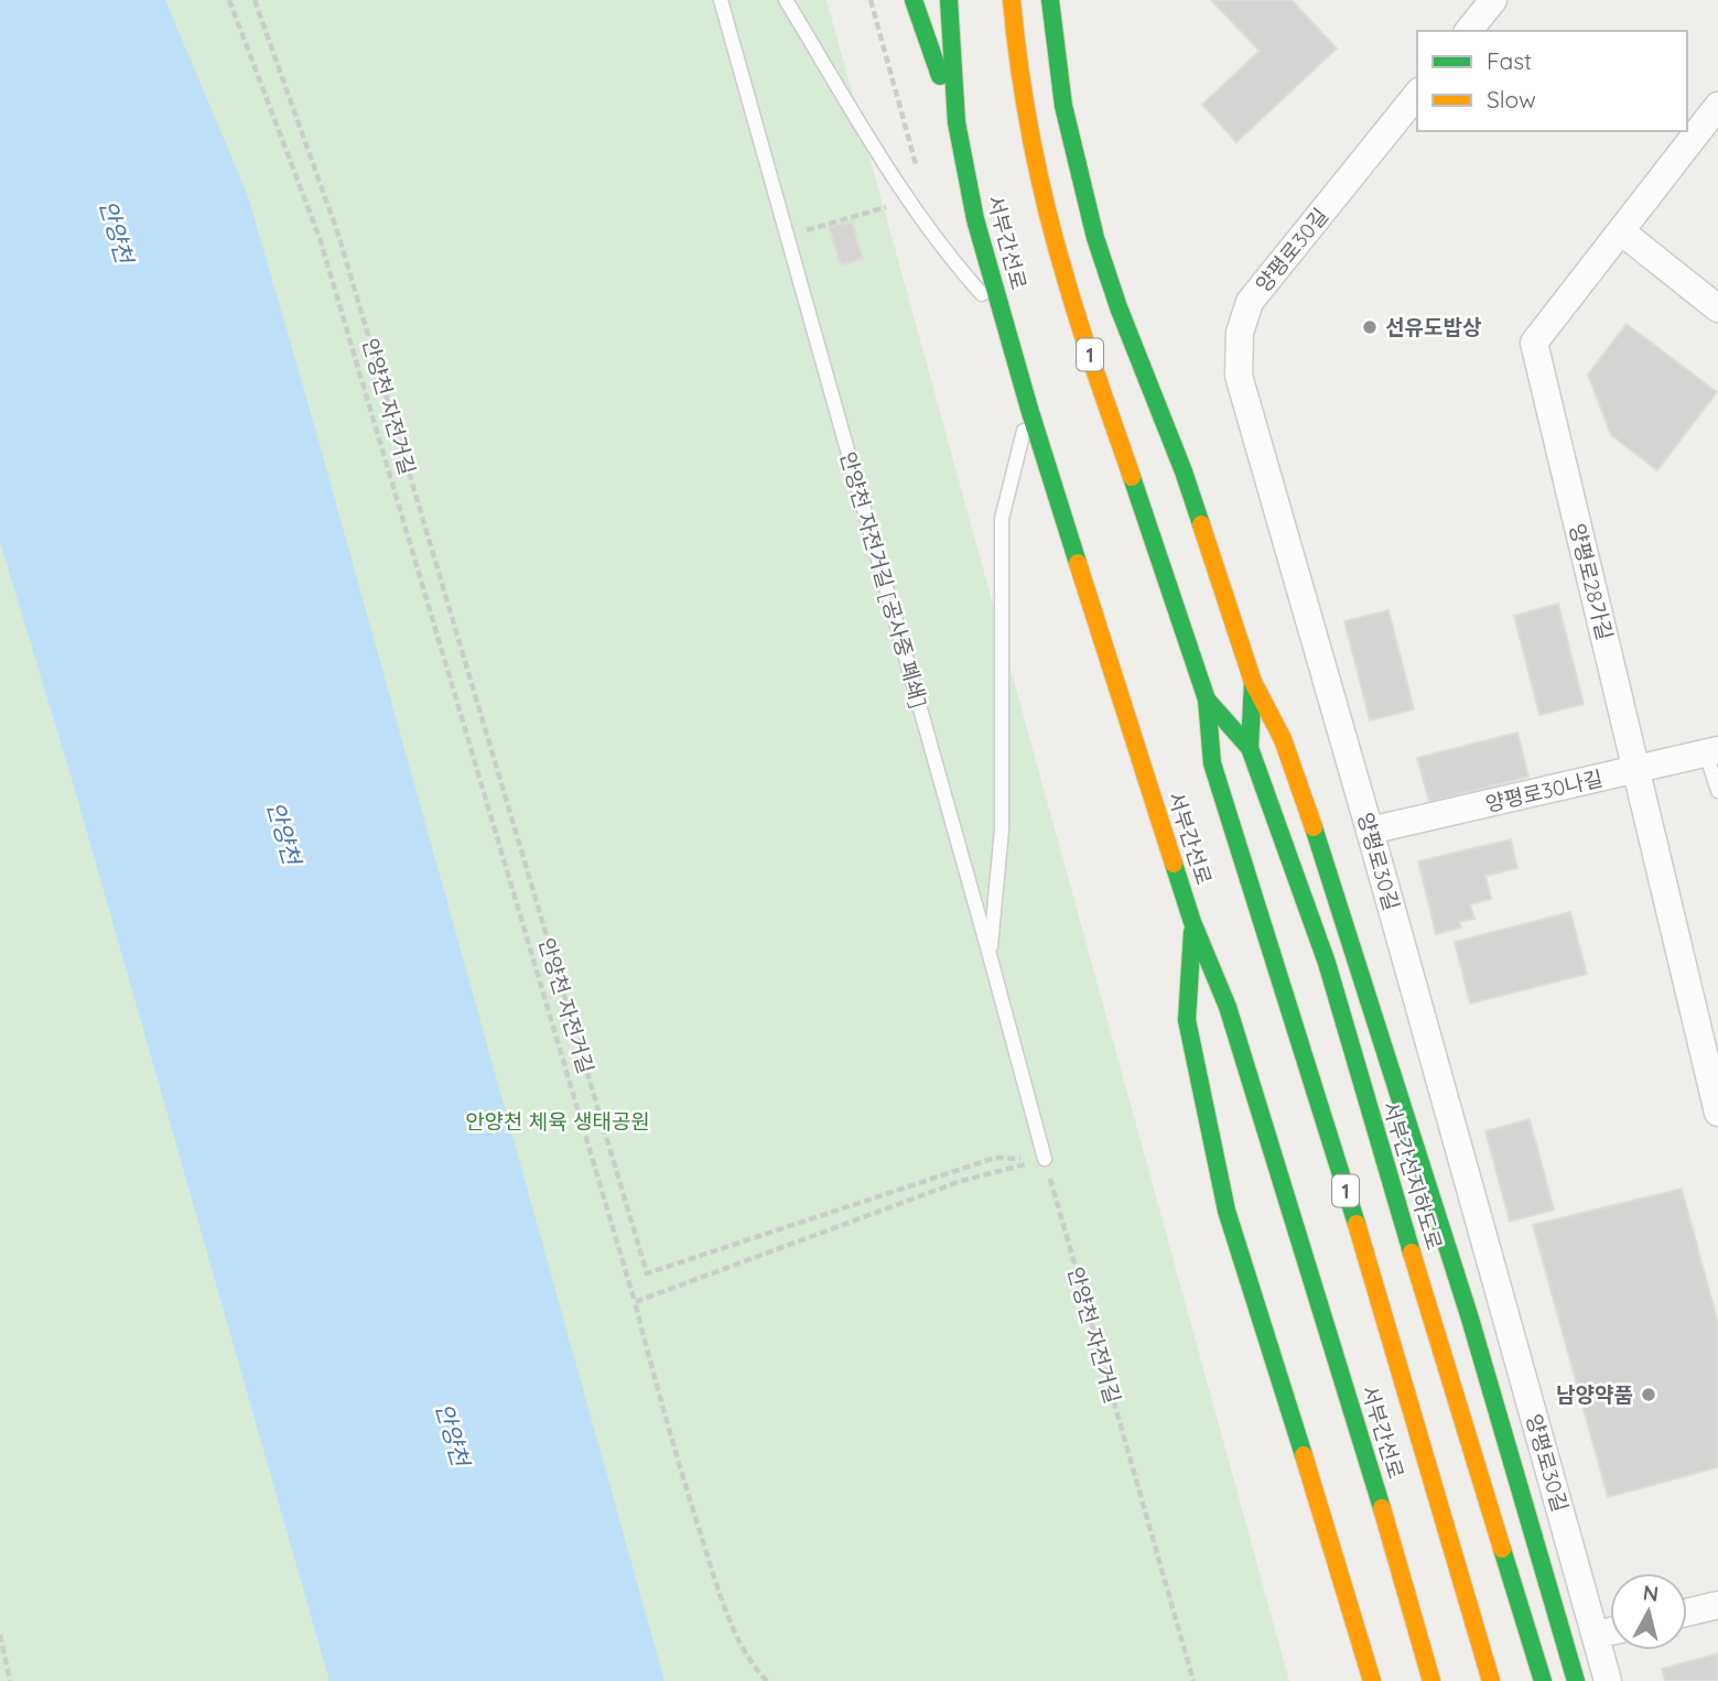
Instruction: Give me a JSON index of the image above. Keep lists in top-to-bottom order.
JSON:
{
  "streets": {
    "main road": ["서부간선로", "1", "서부간선지하도로"],
    "street": ["양평로30길", "양평로28가길", "양평로30나길"],
    "lane": ["안양천 자전거길 [공사중 폐쇄]"],
    "path": ["안양천 자전거길"]
  },
  "crossings": [
    ["서부간선로", "서부간선지하도로"],
    ["양평로30길", "양평로30나길"],
    ["안양천 자전거길", "안양천 자전거길 [공사중 폐쇄]"],
    ["양평로28가길", "양평로30나길"]
  ],
  "water": ["안양천"],
  "parks": ["안양천 체육 생태공원"],
  "places": ["선유도밥상", "남양약품"],
  "legend": ["Fast", "Slow"],
  "north": "top"
}
